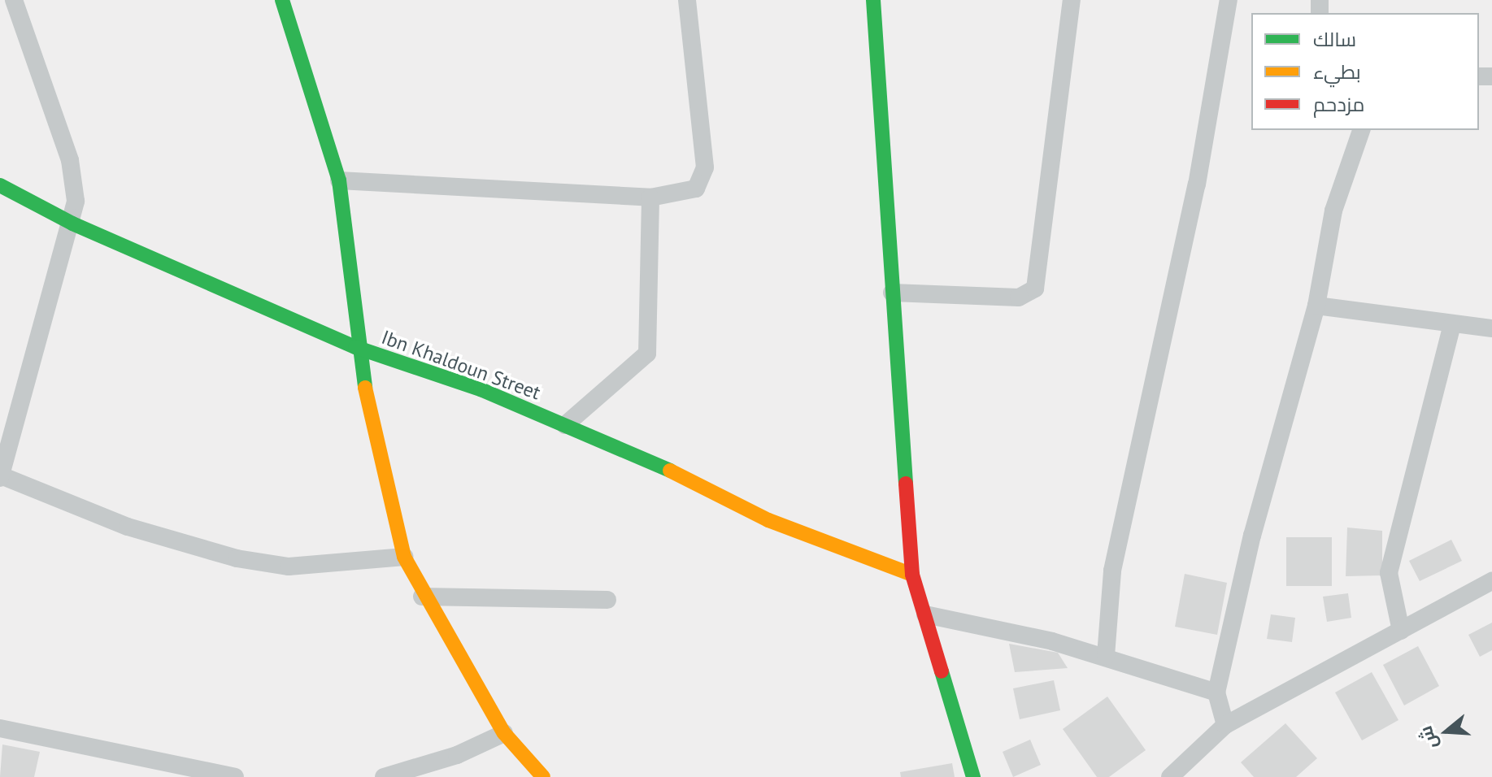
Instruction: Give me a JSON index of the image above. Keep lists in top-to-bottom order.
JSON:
{
  "streets": {
    "street": ["Ibn Khaldoun Street"]
  },
  "legend": ["سالك", "بطيء", "مزدحم"],
  "north": "left"
}
